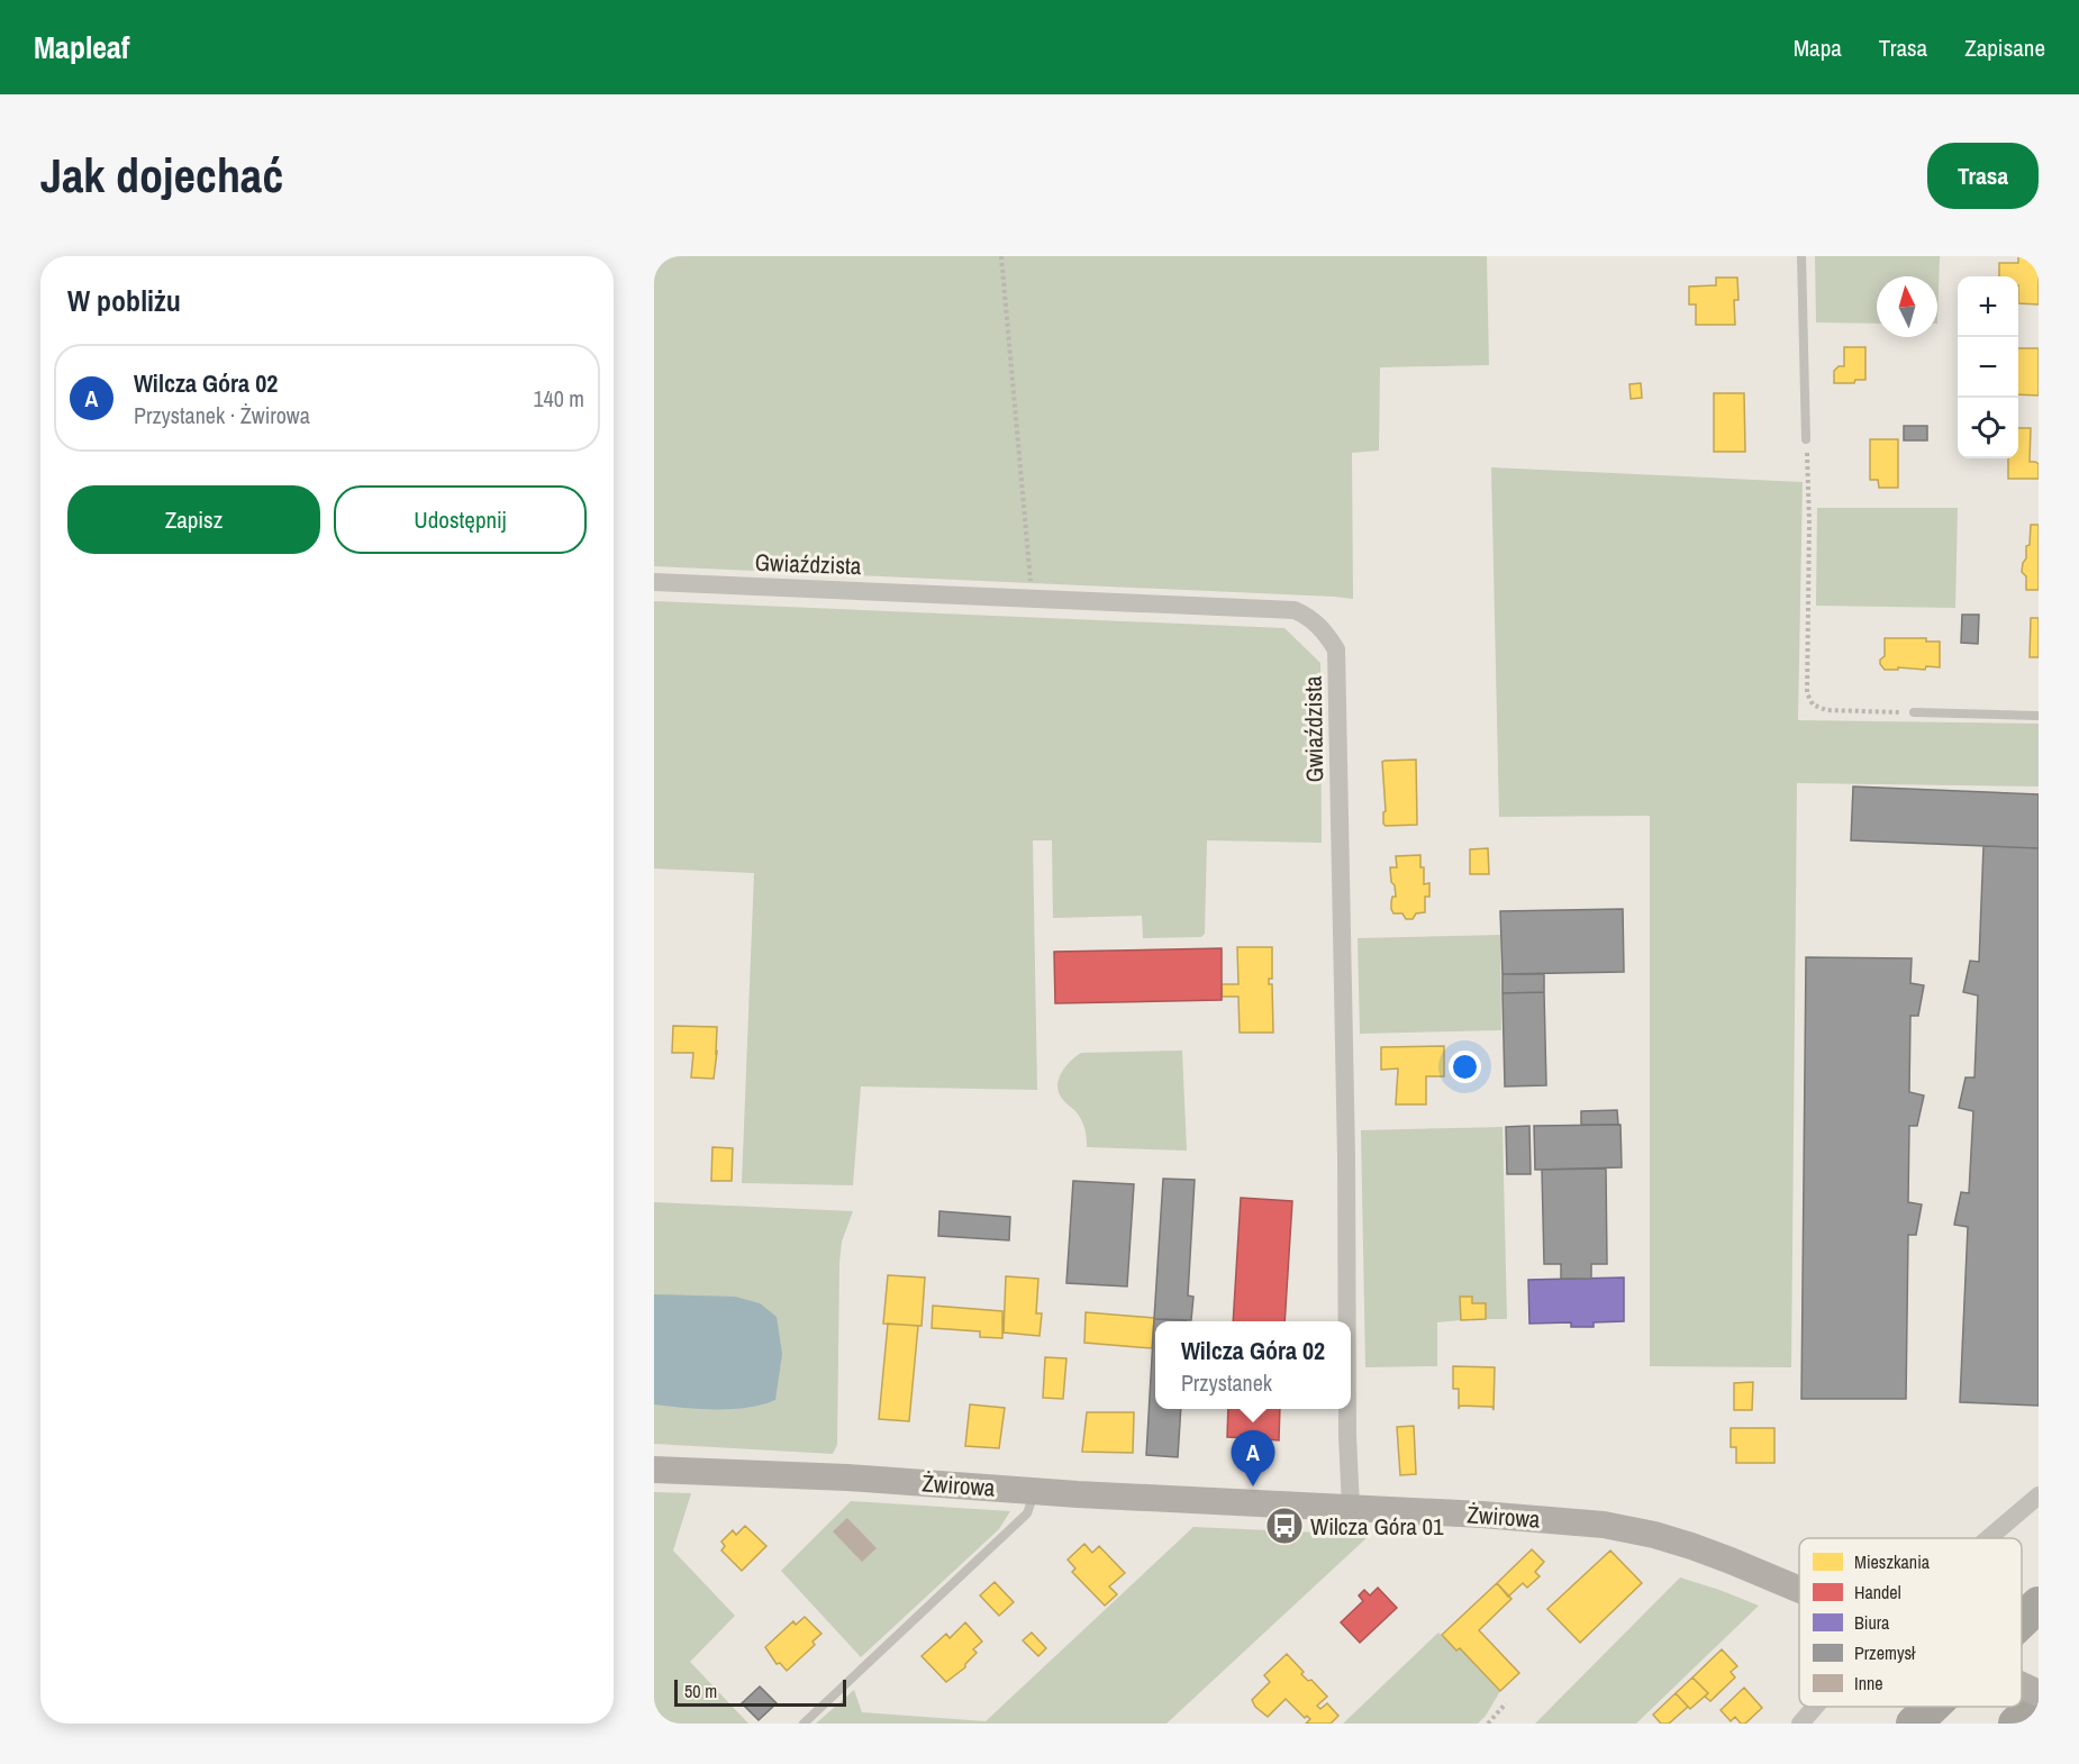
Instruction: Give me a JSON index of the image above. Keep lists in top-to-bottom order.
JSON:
{
  "streets": {
    "street": ["Gwiaździsta", "Żwirowa"]
  },
  "crossings": [
    ["Gwiaździsta", "Żwirowa"]
  ],
  "places": {
    "bus stop": ["Wilcza Góra 01"]
  },
  "legend": [
    "Mieszkania",
    "Handel",
    "Biura",
    "Przemysł",
    "Inne"
  ],
  "scale_bar": "50 m",
  "north": "top",
  "page": {
    "header": "Mapleaf",
    "nav": ["Mapa", "Trasa", "Zapisane"],
    "buttons": [
      "Trasa",
      ["Zapisz", "Udostępnij"]
    ],
    "title": "Jak dojechać",
    "heading": "W pobliżu",
    "map_buttons": ["+", "−"],
    "list": [
      {
        "mark": "A",
        "name": "Wilcza Góra 02",
        "note": "Przystanek · Żwirowa",
        "value": "140 m"
      }
    ],
    "popup": ["Wilcza Góra 02", "Przystanek"],
    "pins": "A",
    "scale": "50 m"
  }
}
